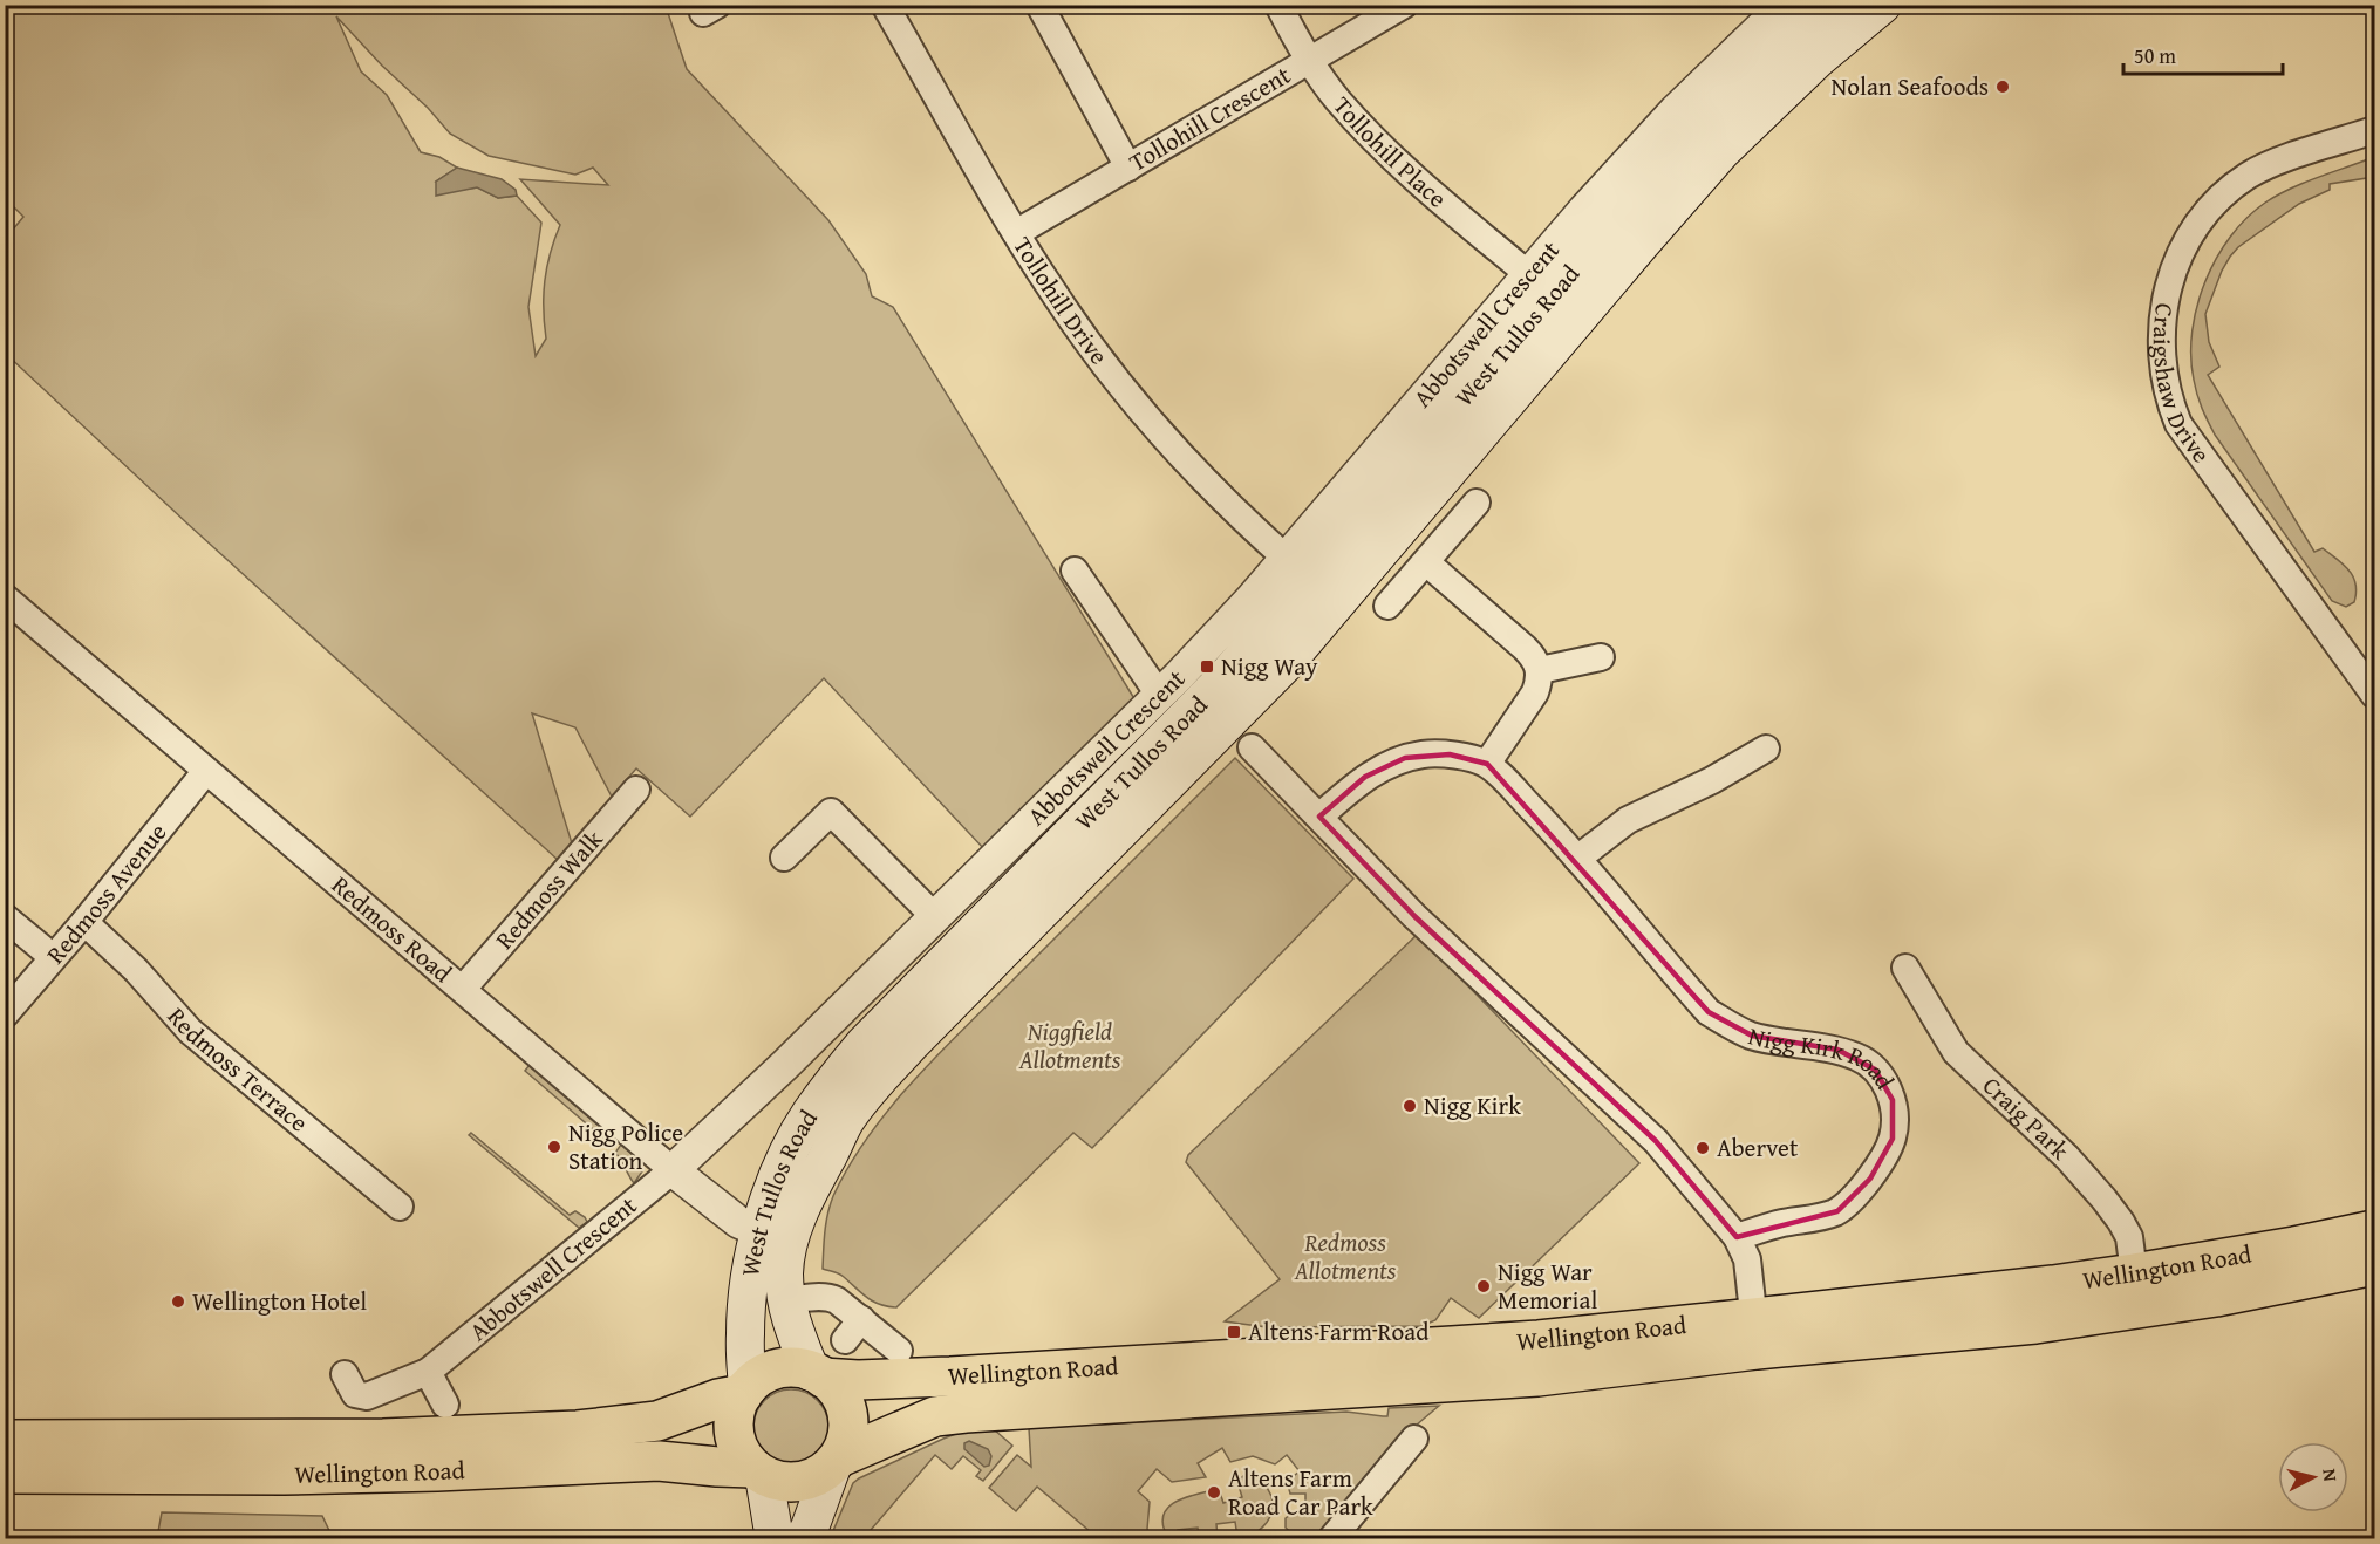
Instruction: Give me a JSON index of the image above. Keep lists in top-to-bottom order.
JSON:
{
  "streets": {
    "main road": ["West Tullos Road", "Wellington Road"],
    "street": [
      "Tollohill Crescent",
      "Tollohill Place",
      "Tollohill Drive",
      "Abbotswell Crescent",
      "Craigshaw Drive",
      "Redmoss Walk",
      "Redmoss Avenue",
      "Redmoss Road",
      "Nigg Kirk Road",
      "Redmoss Terrace",
      "Craig Park"
    ]
  },
  "crossings": [
    ["Tollohill Crescent", "Tollohill Place"],
    ["Tollohill Crescent", "Tollohill Drive"],
    ["Tollohill Place", "Abbotswell Crescent"],
    ["Tollohill Drive", "Abbotswell Crescent"],
    ["Abbotswell Crescent", "Redmoss Road"],
    ["West Tullos Road", "Redmoss Road"],
    ["West Tullos Road", "Wellington Road"],
    ["Redmoss Walk", "Redmoss Road"],
    ["Redmoss Avenue", "Redmoss Road"],
    ["Redmoss Avenue", "Redmoss Terrace"],
    ["Craig Park", "Wellington Road"]
  ],
  "parks": ["Niggfield Allotments", "Redmoss Allotments"],
  "places": {
    "other": [
      "Nolan Seafoods",
      "Nigg Kirk",
      "Nigg Police Station",
      "Abervet",
      "Nigg War Memorial",
      "Wellington Hotel",
      "Altens Farm Road Car Park"
    ],
    "transit": ["Nigg Way", "Altens Farm Road"]
  },
  "scale_bar": "50 m",
  "north": "right"
}
